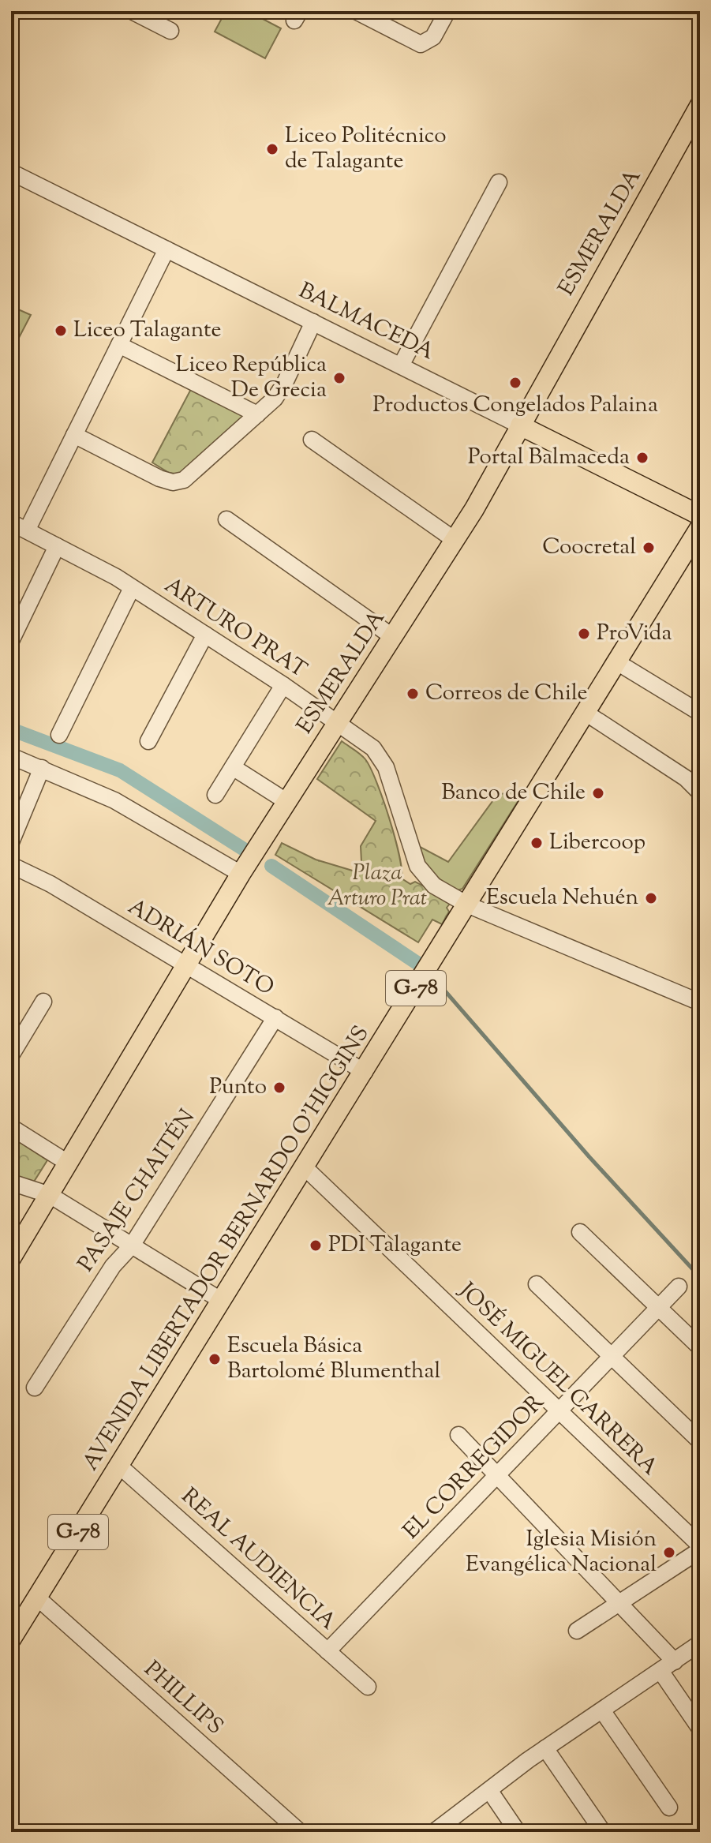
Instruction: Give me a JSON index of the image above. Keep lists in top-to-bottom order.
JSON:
{
  "streets": {
    "main road": [
      "ESMERALDA",
      "BALMACEDA",
      "G-78",
      "AVENIDA LIBERTADOR BERNARDO O'HIGGINS"
    ],
    "street": [
      "ARTURO PRAT",
      "ADRIÁN SOTO",
      "PASAJE CHAITÉN",
      "JOSÉ MIGUEL CARRERA",
      "EL CORREGIDOR",
      "REAL AUDIENCIA",
      "PHILLIPS"
    ]
  },
  "crossings": [
    ["ESMERALDA", "BALMACEDA"],
    ["ESMERALDA", "ARTURO PRAT"],
    ["ESMERALDA", "ADRIÁN SOTO"],
    ["ARTURO PRAT", "AVENIDA LIBERTADOR BERNARDO O'HIGGINS"],
    ["ADRIÁN SOTO", "PASAJE CHAITÉN"],
    ["ADRIÁN SOTO", "AVENIDA LIBERTADOR BERNARDO O'HIGGINS"],
    ["AVENIDA LIBERTADOR BERNARDO O'HIGGINS", "JOSÉ MIGUEL CARRERA"],
    ["AVENIDA LIBERTADOR BERNARDO O'HIGGINS", "REAL AUDIENCIA"],
    ["AVENIDA LIBERTADOR BERNARDO O'HIGGINS", "PHILLIPS"],
    ["JOSÉ MIGUEL CARRERA", "EL CORREGIDOR"],
    ["EL CORREGIDOR", "REAL AUDIENCIA"]
  ],
  "parks": ["Plaza Arturo Prat"],
  "places": [
    "Liceo Politécnico de Talagante",
    "Liceo Talagante",
    "Liceo República De Grecia",
    "Productos Congelados Palaina",
    "Portal Balmaceda",
    "Coocretal",
    "ProVida",
    "Correos de Chile",
    "Banco de Chile",
    "Libercoop",
    "Escuela Nehuén",
    "Punto",
    "PDI Talagante",
    "Escuela Básica Bartolomé Blumenthal",
    "Iglesia Misión Evangélica Nacional"
  ]
}
